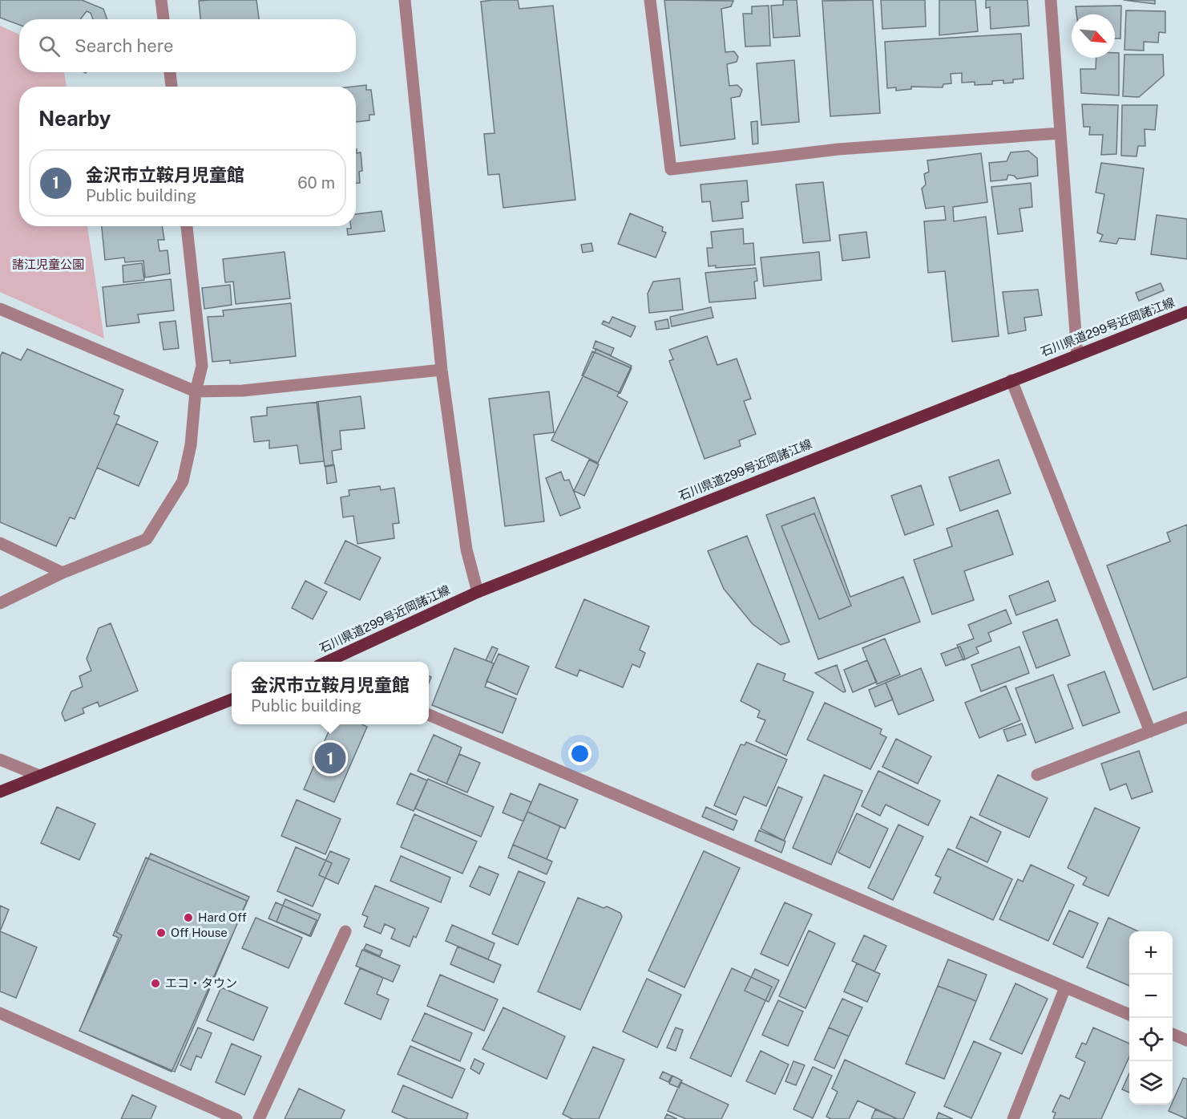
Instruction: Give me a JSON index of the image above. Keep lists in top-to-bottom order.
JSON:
{
  "streets": {
    "main road": ["石川県道299号近岡諸江線"]
  },
  "parks": ["諸江児童公園"],
  "places": ["Hard Off", "Off House", "エコ・タウン"],
  "north": "bottom right",
  "page": {
    "search": "Search here",
    "heading": "Nearby",
    "list": [
      {
        "mark": "1",
        "name": "金沢市立鞍月児童館",
        "note": "Public building",
        "value": "60 m"
      }
    ],
    "popup": ["金沢市立鞍月児童館", "Public building"],
    "pins": "1",
    "map_buttons": ["+", "−"]
  }
}
